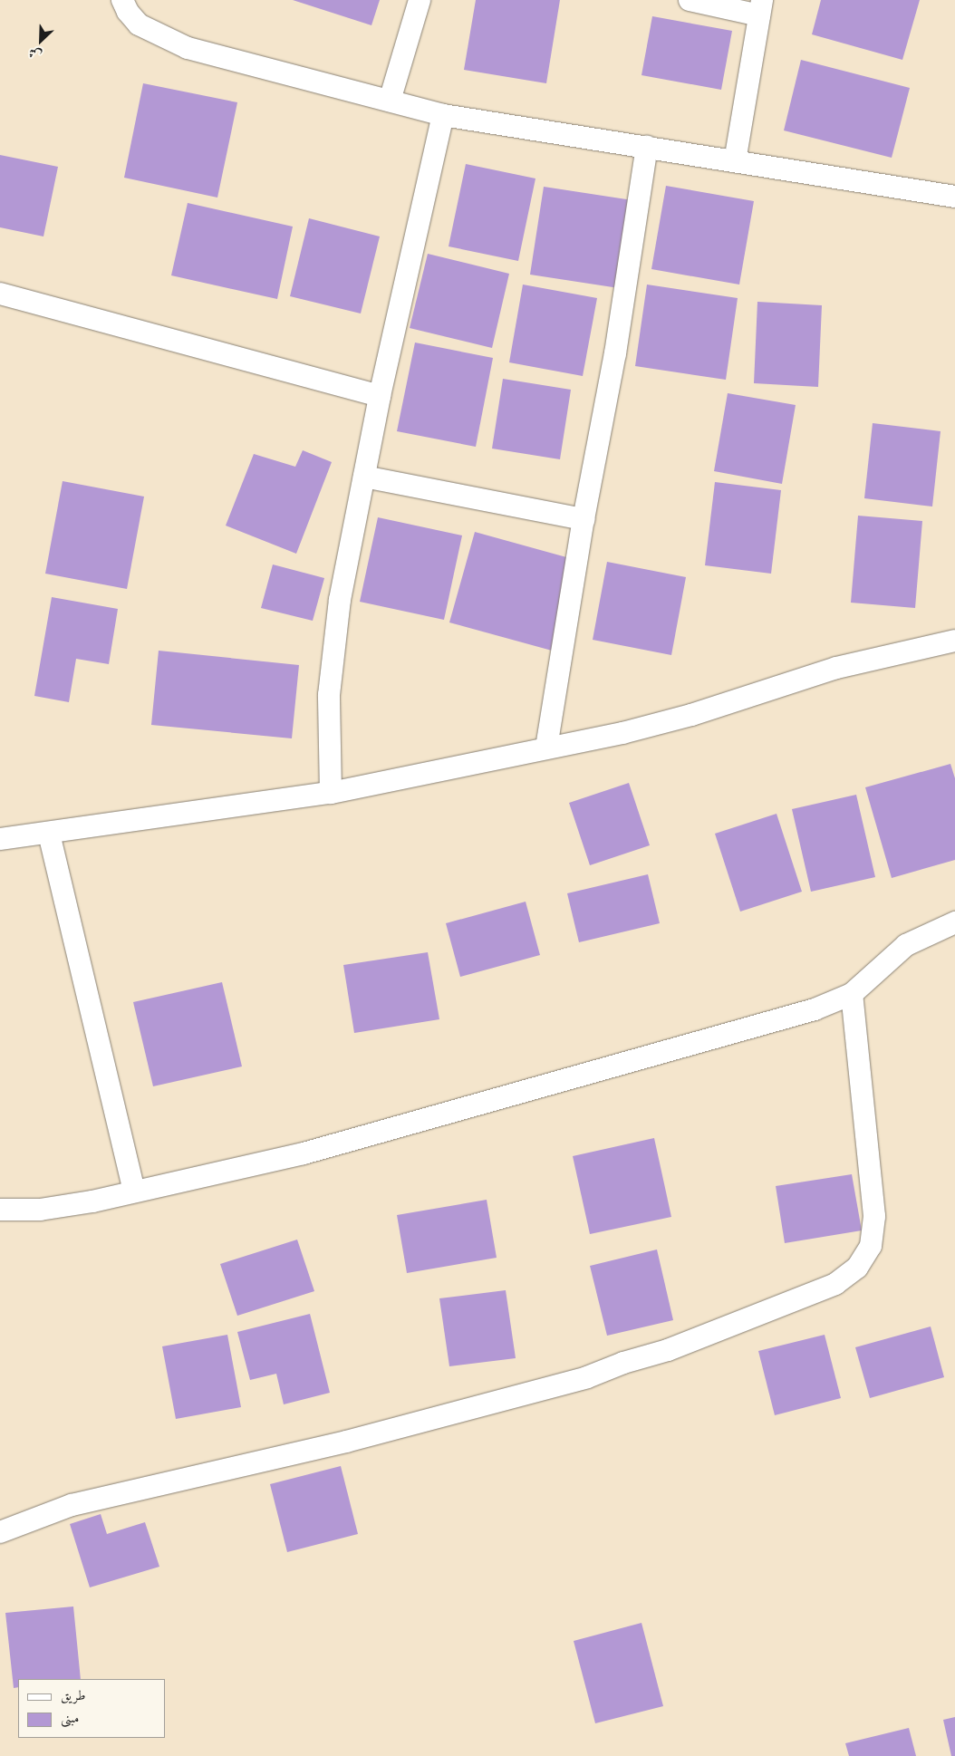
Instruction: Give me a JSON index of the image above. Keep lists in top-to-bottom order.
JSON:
{
  "legend": ["طريق", "مبنى"],
  "north": "bottom left"
}
